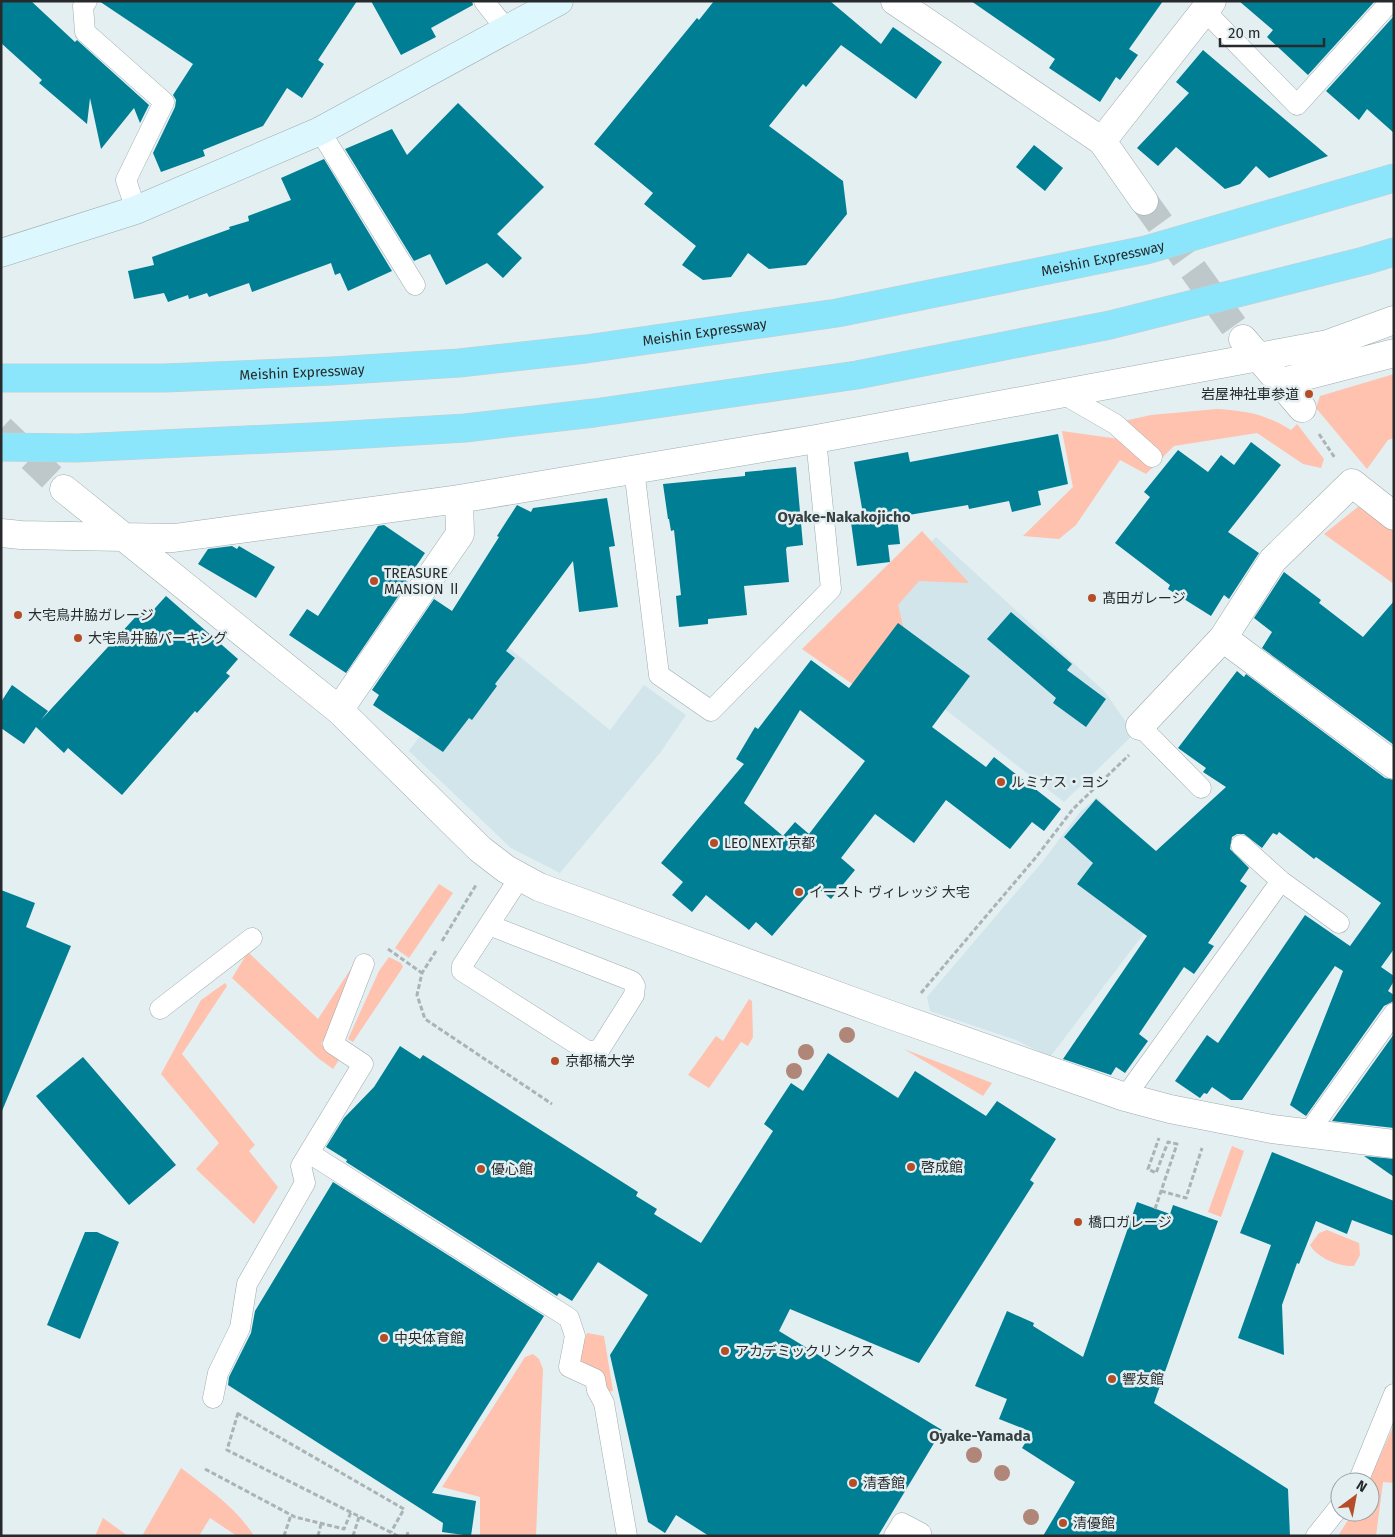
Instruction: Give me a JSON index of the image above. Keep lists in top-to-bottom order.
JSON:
{
  "streets": {
    "highway": ["Meishin Expressway"]
  },
  "districts": ["Oyake-Nakakojicho", "Oyake-Yamada"],
  "places": [
    "岩屋神社車参道",
    "TREASURE MANSION Ⅱ",
    "髙田ガレージ",
    "大宅鳥井脇ガレージ",
    "大宅鳥井脇パーキング",
    "ルミナス・ヨシ",
    "LEO NEXT 京都",
    "イースト ヴィレッジ 大宅",
    "京都橘大学",
    "啓成館",
    "優心館",
    "橋口ガレージ",
    "中央体育館",
    "アカデミックリンクス",
    "響友館",
    "清香館",
    "清優館"
  ],
  "scale_bar": "20 m",
  "north": "top right"
}
